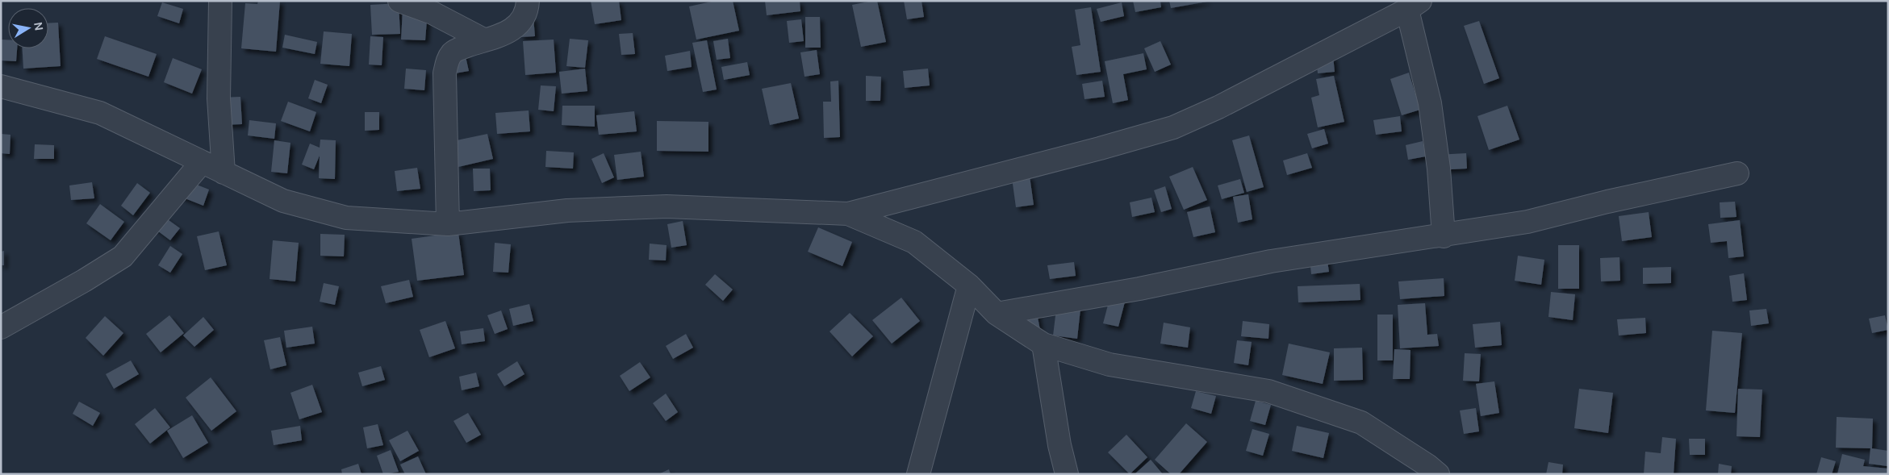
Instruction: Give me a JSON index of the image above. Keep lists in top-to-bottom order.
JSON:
{
  "north": "right"
}
